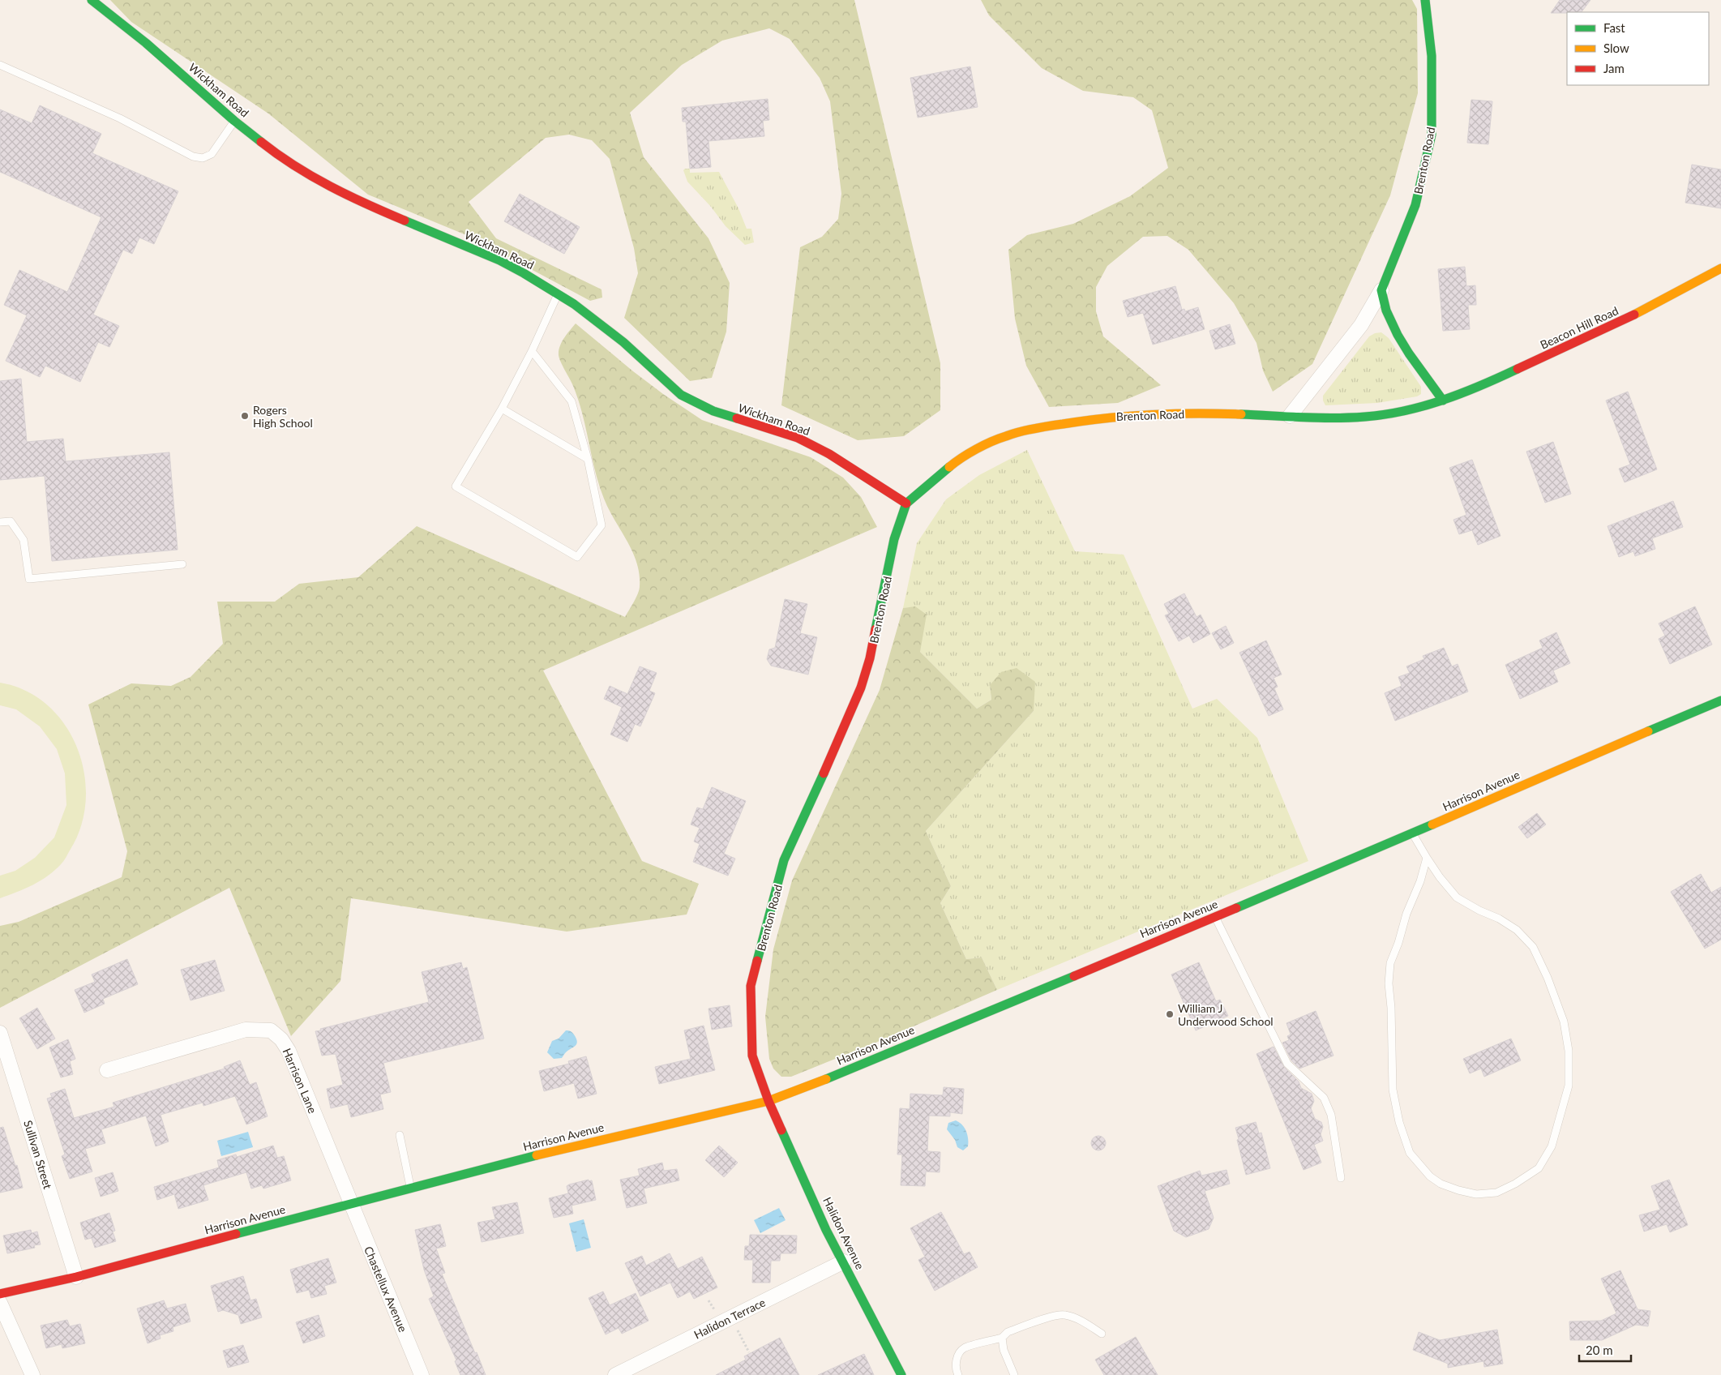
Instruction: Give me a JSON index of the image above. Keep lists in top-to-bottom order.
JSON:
{
  "streets": {
    "street": [
      "Wickham Road",
      "Brenton Road",
      "Beacon Hill Road",
      "Harrison Avenue",
      "Harrison Lane",
      "Sullivan Street",
      "Halidon Avenue",
      "Chastellux Avenue",
      "Halidon Terrace"
    ]
  },
  "crossings": [
    ["Wickham Road", "Brenton Road"],
    ["Brenton Road", "Beacon Hill Road"],
    ["Brenton Road", "Harrison Avenue"],
    ["Brenton Road", "Halidon Avenue"],
    ["Harrison Avenue", "Harrison Lane"],
    ["Harrison Avenue", "Sullivan Street"],
    ["Harrison Avenue", "Halidon Avenue"],
    ["Harrison Avenue", "Chastellux Avenue"],
    ["Harrison Lane", "Chastellux Avenue"],
    ["Halidon Avenue", "Halidon Terrace"]
  ],
  "places": ["Rogers High School", "William J Underwood School"],
  "legend": ["Fast", "Slow", "Jam"],
  "scale_bar": "20 m"
}
